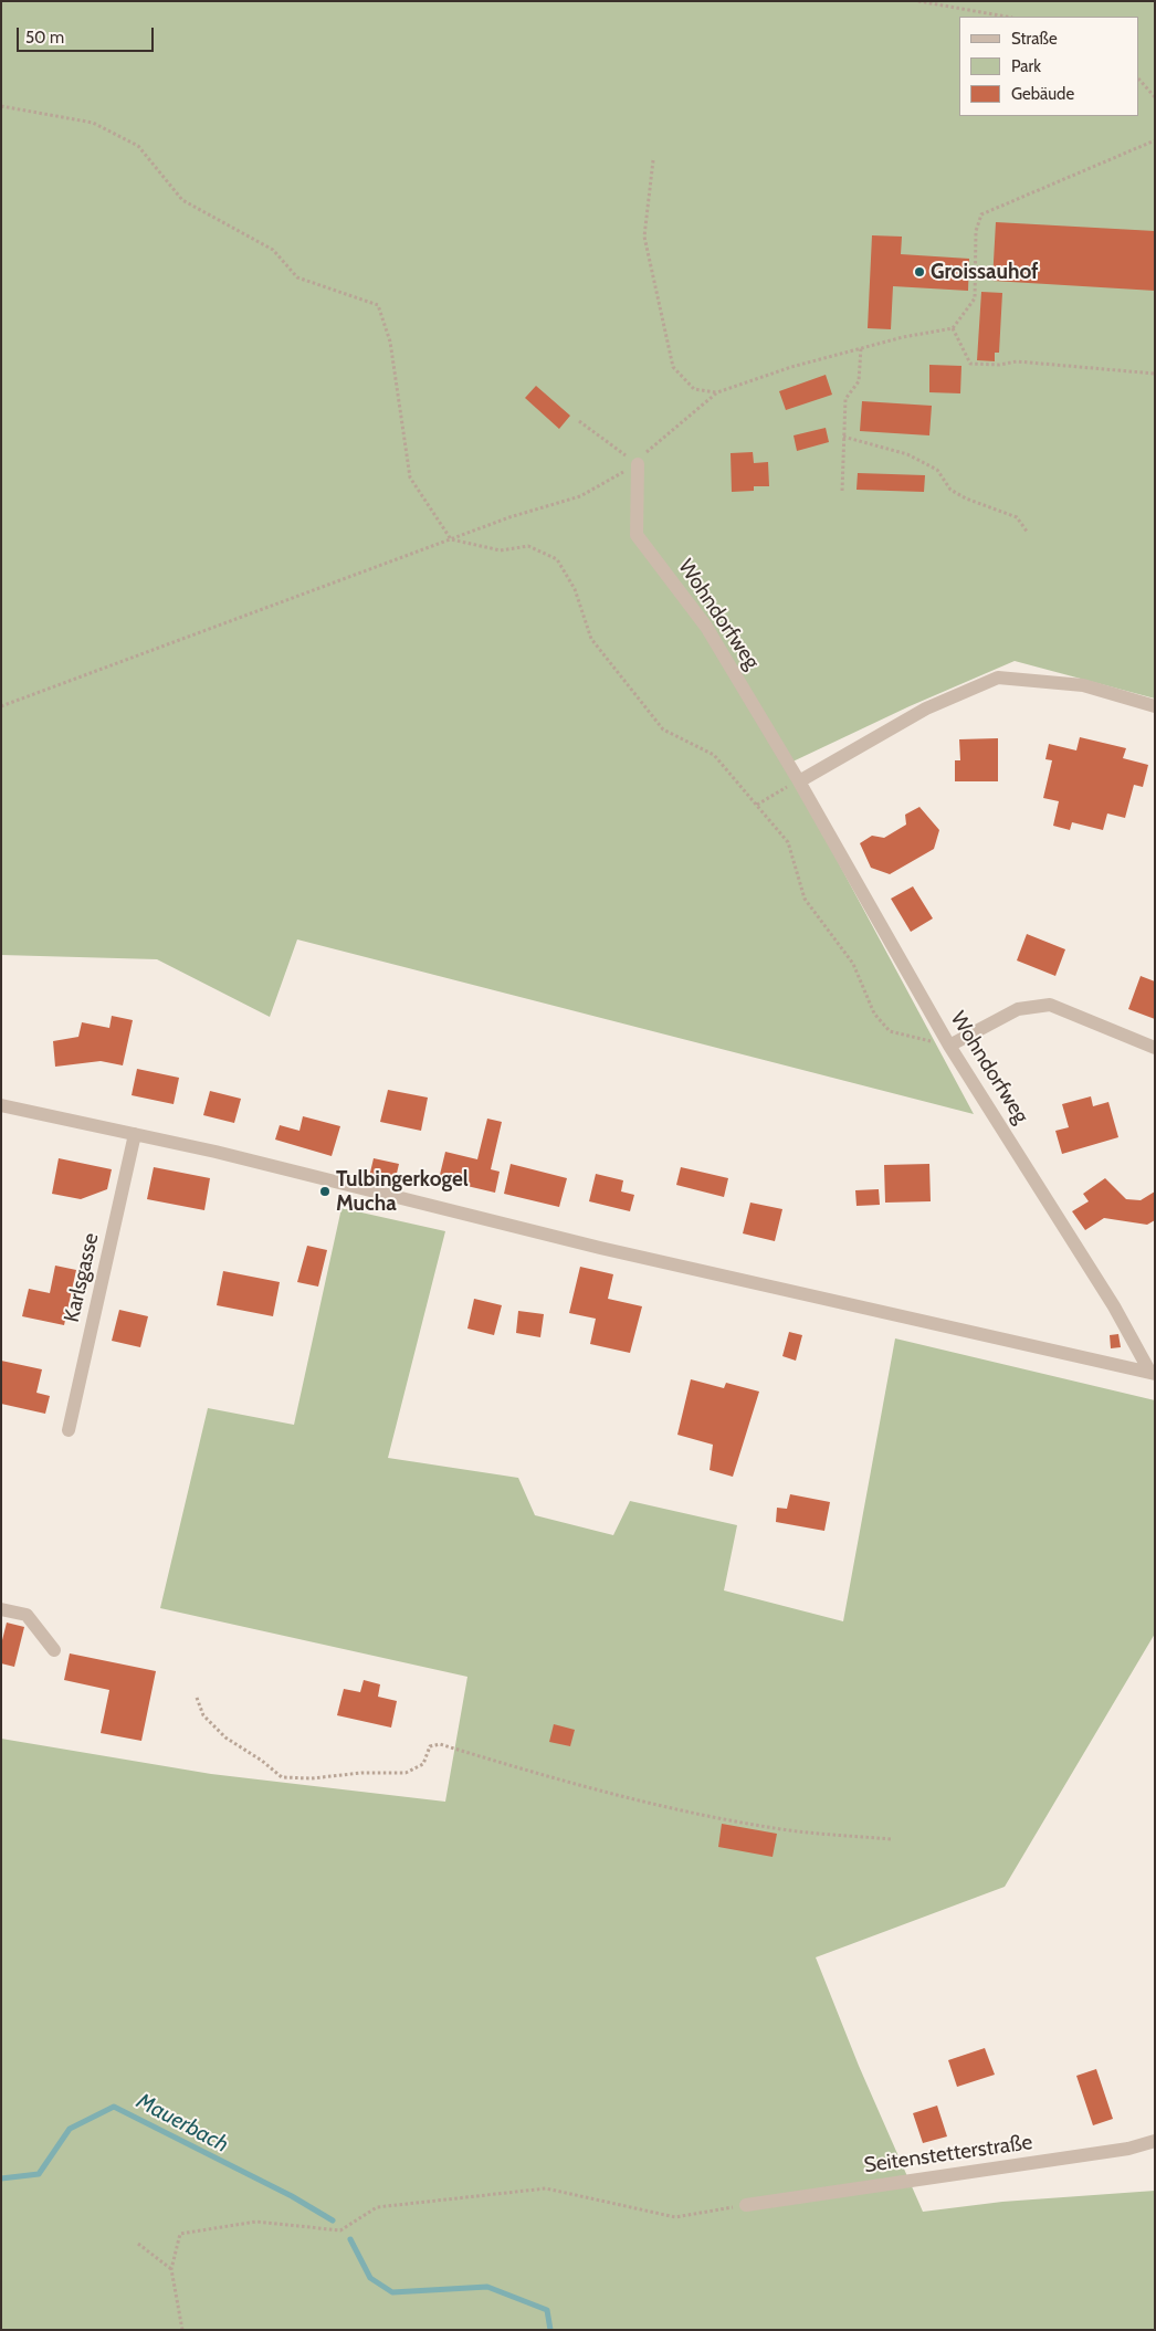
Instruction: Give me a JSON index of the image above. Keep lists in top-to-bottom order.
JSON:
{
  "streets": {
    "street": ["Wohndorfweg", "Karlsgasse", "Seitenstetterstraße"]
  },
  "water": ["Mauerbach"],
  "places": ["Groissauhof", "Tulbingerkogel Mucha"],
  "legend": ["Straße", "Park", "Gebäude"],
  "scale_bar": "50 m"
}
